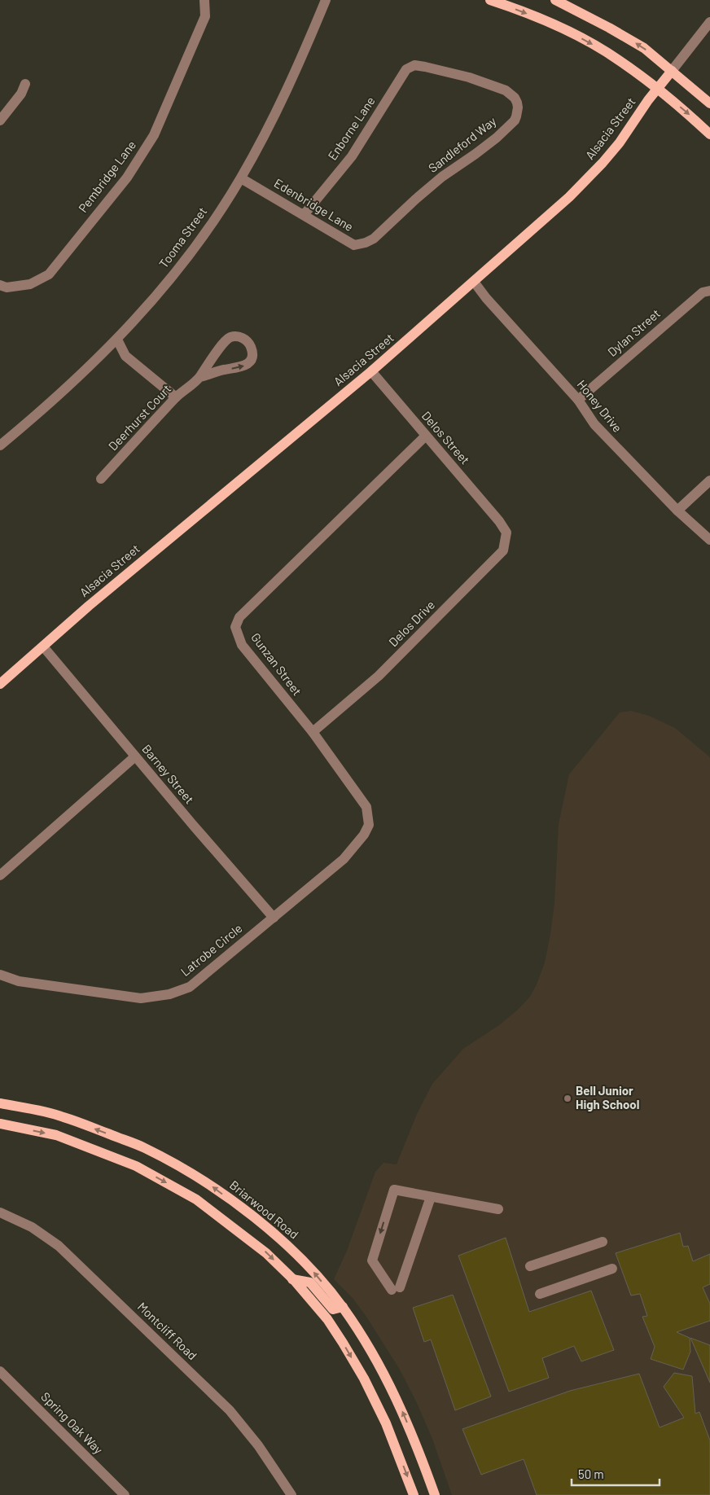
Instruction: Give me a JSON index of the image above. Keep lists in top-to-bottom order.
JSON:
{
  "streets": {
    "main road": ["Alsacia Street", "Briarwood Road"],
    "street": [
      "Enborne Lane",
      "Sandleford Way",
      "Pembridge Lane",
      "Edenbridge Lane",
      "Tooma Street",
      "Dylan Street",
      "Honey Drive",
      "Deerhurst Court",
      "Delos Street",
      "Delos Drive",
      "Gunzan Street",
      "Barney Street",
      "Latrobe Circle",
      "Montcliff Road",
      "Spring Oak Way"
    ]
  },
  "crossings": [
    ["Enborne Lane", "Sandleford Way"],
    ["Enborne Lane", "Edenbridge Lane"],
    ["Alsacia Street", "Honey Drive"],
    ["Alsacia Street", "Delos Street"],
    ["Alsacia Street", "Barney Street"],
    ["Sandleford Way", "Edenbridge Lane"],
    ["Edenbridge Lane", "Tooma Street"],
    ["Dylan Street", "Honey Drive"],
    ["Delos Street", "Delos Drive"],
    ["Delos Street", "Gunzan Street"],
    ["Delos Drive", "Gunzan Street"],
    ["Gunzan Street", "Latrobe Circle"],
    ["Barney Street", "Latrobe Circle"]
  ],
  "places": ["Bell Junior High School"],
  "scale_bar": "50 m"
}
